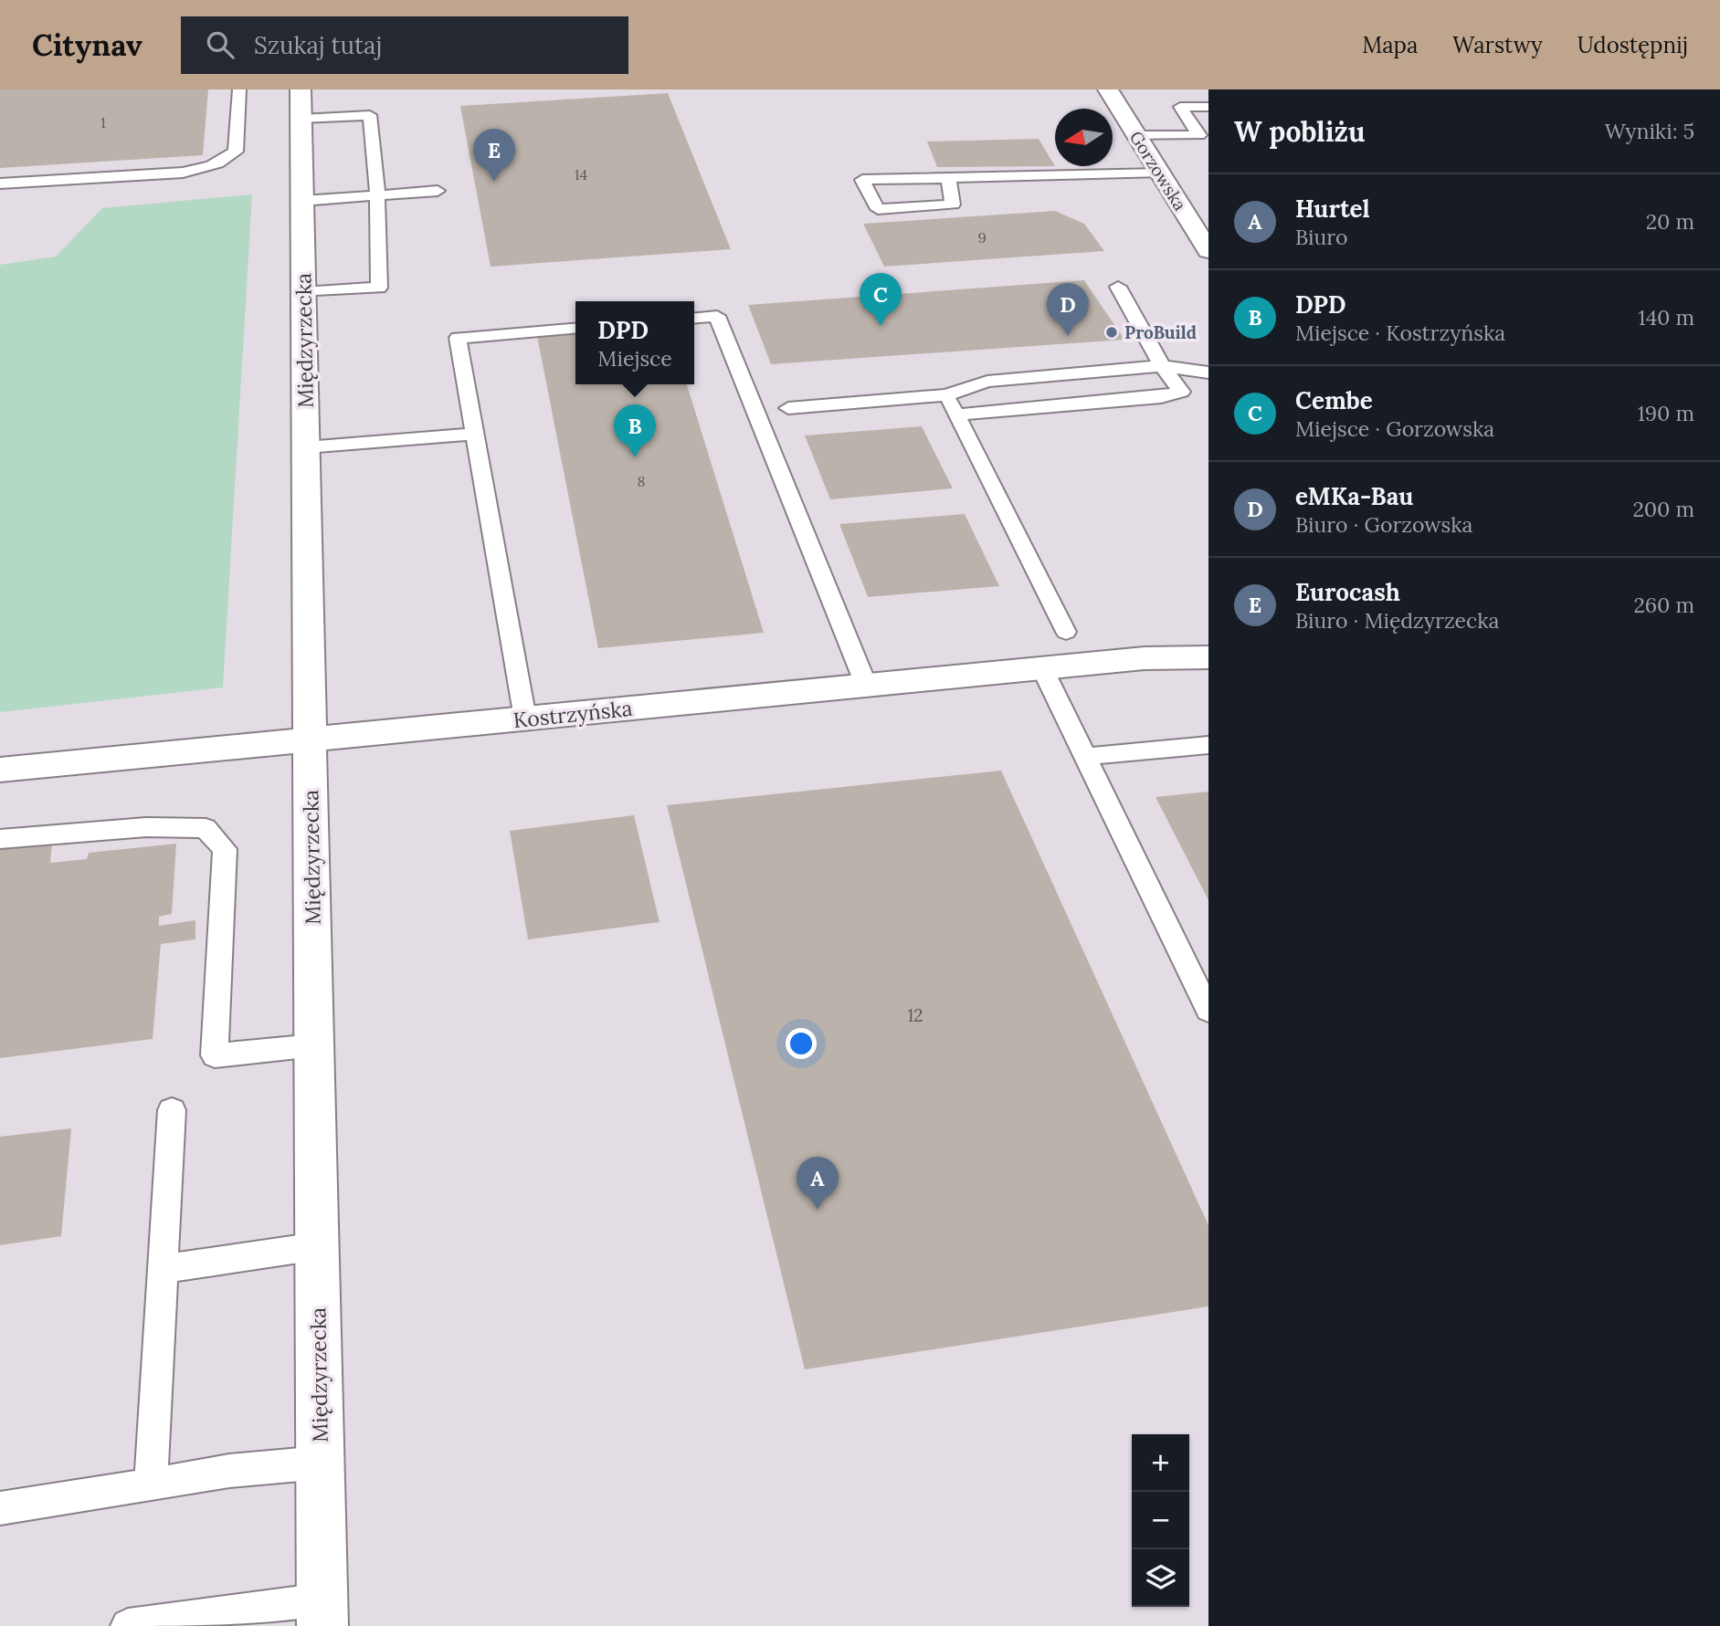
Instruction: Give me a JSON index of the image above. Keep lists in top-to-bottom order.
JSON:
{
  "streets": {
    "street": ["Gorzowska", "Międzyrzecka", "Kostrzyńska"]
  },
  "crossings": [
    ["Międzyrzecka", "Kostrzyńska"]
  ],
  "places": ["ProBuild"],
  "house_numbers": [
    "1",
    "14",
    "9",
    "8",
    "12"
  ],
  "north": "left",
  "page": {
    "header": "Citynav",
    "search": "Szukaj tutaj",
    "nav": ["Mapa", "Warstwy", "Udostępnij"],
    "heading": ["W pobliżu", "Wyniki: 5"],
    "pins": [
      "E",
      "C",
      "D",
      "B",
      "A"
    ],
    "list": [
      {
        "mark": "A",
        "name": "Hurtel",
        "note": "Biuro",
        "value": "20 m"
      },
      {
        "mark": "B",
        "name": "DPD",
        "note": "Miejsce · Kostrzyńska",
        "value": "140 m"
      },
      {
        "mark": "C",
        "name": "Cembe",
        "note": "Miejsce · Gorzowska",
        "value": "190 m"
      },
      {
        "mark": "D",
        "name": "eMKa-Bau",
        "note": "Biuro · Gorzowska",
        "value": "200 m"
      },
      {
        "mark": "E",
        "name": "Eurocash",
        "note": "Biuro · Międzyrzecka",
        "value": "260 m"
      }
    ],
    "popup": ["DPD", "Miejsce"],
    "map_buttons": ["+", "−"]
  }
}
